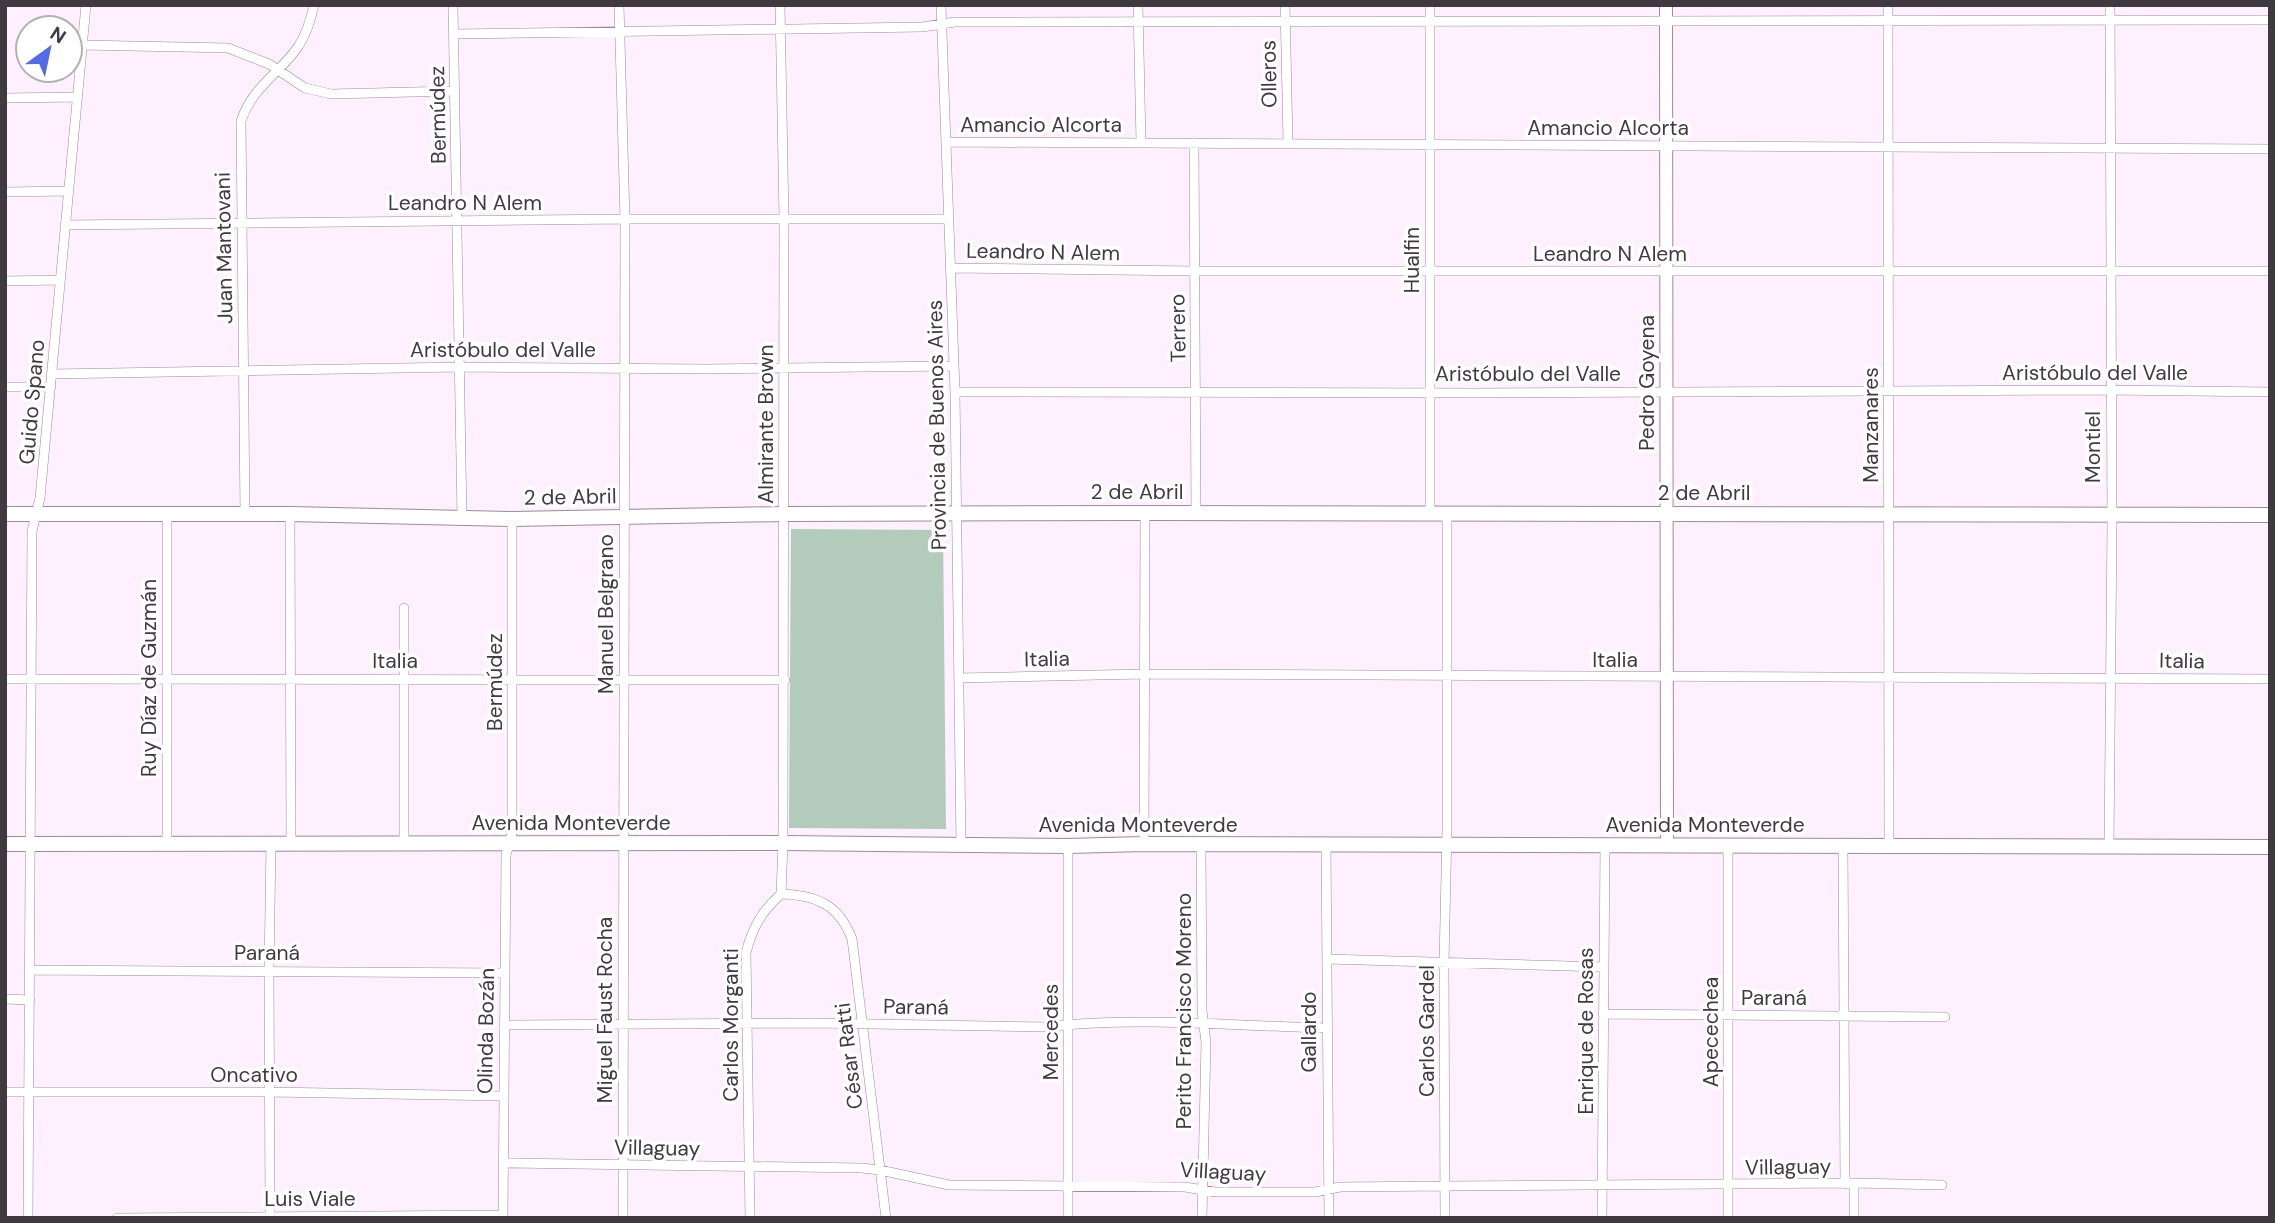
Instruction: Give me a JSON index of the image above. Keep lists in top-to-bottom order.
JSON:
{
  "streets": {
    "main road": ["2 de Abril", "Avenida Monteverde"],
    "street": [
      "Olleros",
      "Bermúdez",
      "Amancio Alcorta",
      "Leandro N Alem",
      "Juan Mantovani",
      "Hualfin",
      "Terrero",
      "Aristóbulo del Valle",
      "Pedro Goyena",
      "Guido Spano",
      "Almirante Brown",
      "Provincia de Buenos Aires",
      "Manzanares",
      "Montiel",
      "Manuel Belgrano",
      "Italia",
      "Ruy Díaz de Guzmán",
      "Paraná",
      "Miguel Faust Rocha",
      "Perito Francisco Moreno",
      "Carlos Morganti",
      "Olinda Bozán",
      "Carlos Gardel",
      "Enrique de Rosas",
      "Mercedes",
      "Gallardo",
      "Apecechea",
      "César Ratti",
      "Oncativo",
      "Villaguay",
      "Luis Viale"
    ]
  },
  "crossings": [
    ["Olleros", "Amancio Alcorta"],
    ["Bermúdez", "Leandro N Alem"],
    ["Bermúdez", "Aristóbulo del Valle"],
    ["Bermúdez", "2 de Abril"],
    ["Bermúdez", "Italia"],
    ["Bermúdez", "Avenida Monteverde"],
    ["Bermúdez", "Olinda Bozán"],
    ["Amancio Alcorta", "Hualfin"],
    ["Amancio Alcorta", "Terrero"],
    ["Amancio Alcorta", "Pedro Goyena"],
    ["Amancio Alcorta", "Provincia de Buenos Aires"],
    ["Amancio Alcorta", "Manzanares"],
    ["Amancio Alcorta", "Montiel"],
    ["Leandro N Alem", "Juan Mantovani"],
    ["Leandro N Alem", "Hualfin"],
    ["Leandro N Alem", "Terrero"],
    ["Leandro N Alem", "Pedro Goyena"],
    ["Leandro N Alem", "Guido Spano"],
    ["Leandro N Alem", "Almirante Brown"],
    ["Leandro N Alem", "Provincia de Buenos Aires"],
    ["Leandro N Alem", "Manzanares"],
    ["Leandro N Alem", "Montiel"],
    ["Leandro N Alem", "Manuel Belgrano"],
    ["Juan Mantovani", "Aristóbulo del Valle"],
    ["Juan Mantovani", "2 de Abril"],
    ["Hualfin", "Aristóbulo del Valle"],
    ["Hualfin", "2 de Abril"],
    ["Terrero", "Aristóbulo del Valle"],
    ["Terrero", "2 de Abril"],
    ["Aristóbulo del Valle", "Pedro Goyena"],
    ["Aristóbulo del Valle", "Guido Spano"],
    ["Aristóbulo del Valle", "Almirante Brown"],
    ["Aristóbulo del Valle", "Provincia de Buenos Aires"],
    ["Aristóbulo del Valle", "Manzanares"],
    ["Aristóbulo del Valle", "Montiel"],
    ["Aristóbulo del Valle", "Manuel Belgrano"],
    ["Pedro Goyena", "2 de Abril"],
    ["Pedro Goyena", "Italia"],
    ["Pedro Goyena", "Avenida Monteverde"],
    ["Guido Spano", "2 de Abril"],
    ["Guido Spano", "Italia"],
    ["Guido Spano", "Avenida Monteverde"],
    ["Guido Spano", "Paraná"],
    ["Guido Spano", "Oncativo"],
    ["Almirante Brown", "2 de Abril"],
    ["Almirante Brown", "Italia"],
    ["Almirante Brown", "Avenida Monteverde"],
    ["Provincia de Buenos Aires", "2 de Abril"],
    ["Provincia de Buenos Aires", "Italia"],
    ["Provincia de Buenos Aires", "Avenida Monteverde"],
    ["Manzanares", "2 de Abril"],
    ["Manzanares", "Italia"],
    ["Manzanares", "Avenida Monteverde"],
    ["Montiel", "2 de Abril"],
    ["Montiel", "Italia"],
    ["Montiel", "Avenida Monteverde"],
    ["2 de Abril", "Manuel Belgrano"],
    ["2 de Abril", "Ruy Díaz de Guzmán"],
    ["Manuel Belgrano", "Italia"],
    ["Manuel Belgrano", "Avenida Monteverde"],
    ["Manuel Belgrano", "Miguel Faust Rocha"],
    ["Italia", "Ruy Díaz de Guzmán"],
    ["Ruy Díaz de Guzmán", "Avenida Monteverde"],
    ["Avenida Monteverde", "Miguel Faust Rocha"],
    ["Avenida Monteverde", "Perito Francisco Moreno"],
    ["Avenida Monteverde", "Olinda Bozán"],
    ["Avenida Monteverde", "Carlos Gardel"],
    ["Avenida Monteverde", "Enrique de Rosas"],
    ["Avenida Monteverde", "Mercedes"],
    ["Avenida Monteverde", "Gallardo"],
    ["Avenida Monteverde", "Apecechea"],
    ["Paraná", "Miguel Faust Rocha"],
    ["Paraná", "Perito Francisco Moreno"],
    ["Paraná", "Carlos Morganti"],
    ["Paraná", "Olinda Bozán"],
    ["Paraná", "Enrique de Rosas"],
    ["Paraná", "Mercedes"],
    ["Paraná", "Gallardo"],
    ["Paraná", "Apecechea"],
    ["Paraná", "César Ratti"],
    ["Miguel Faust Rocha", "Villaguay"],
    ["Perito Francisco Moreno", "Villaguay"],
    ["Carlos Morganti", "César Ratti"],
    ["Carlos Morganti", "Villaguay"],
    ["Olinda Bozán", "Oncativo"],
    ["Olinda Bozán", "Villaguay"],
    ["Olinda Bozán", "Luis Viale"],
    ["Carlos Gardel", "Villaguay"],
    ["Enrique de Rosas", "Villaguay"],
    ["Mercedes", "Villaguay"],
    ["Gallardo", "Villaguay"],
    ["Apecechea", "Villaguay"],
    ["César Ratti", "Villaguay"]
  ],
  "north": "top right"
}
